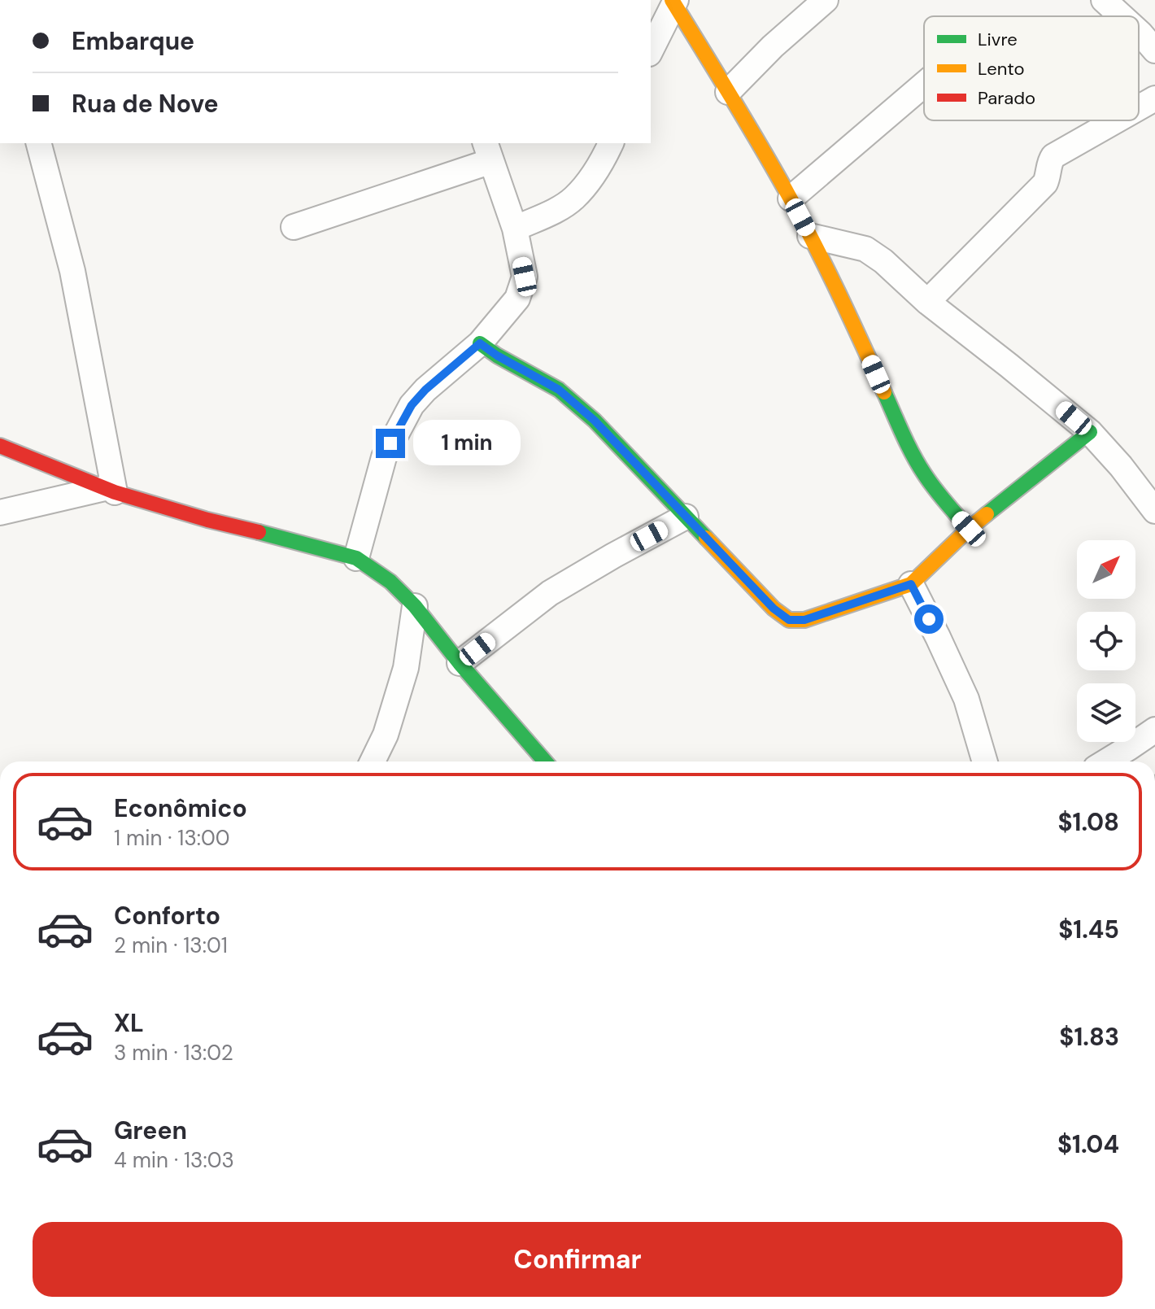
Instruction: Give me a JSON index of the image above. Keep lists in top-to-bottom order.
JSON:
{
  "legend": ["Livre", "Lento", "Parado"],
  "north": "top right",
  "page": {
    "banner": ["Embarque", "Rua de Nove"],
    "bubble": "1 min",
    "list": [
      {
        "name": "Econômico",
        "note": "1 min · 13:00",
        "value": "$1.08"
      },
      {
        "name": "Conforto",
        "note": "2 min · 13:01",
        "value": "$1.45"
      },
      {
        "name": "XL",
        "note": "3 min · 13:02",
        "value": "$1.83"
      },
      {
        "name": "Green",
        "note": "4 min · 13:03",
        "value": "$1.04"
      }
    ],
    "buttons": "Confirmar"
  }
}
